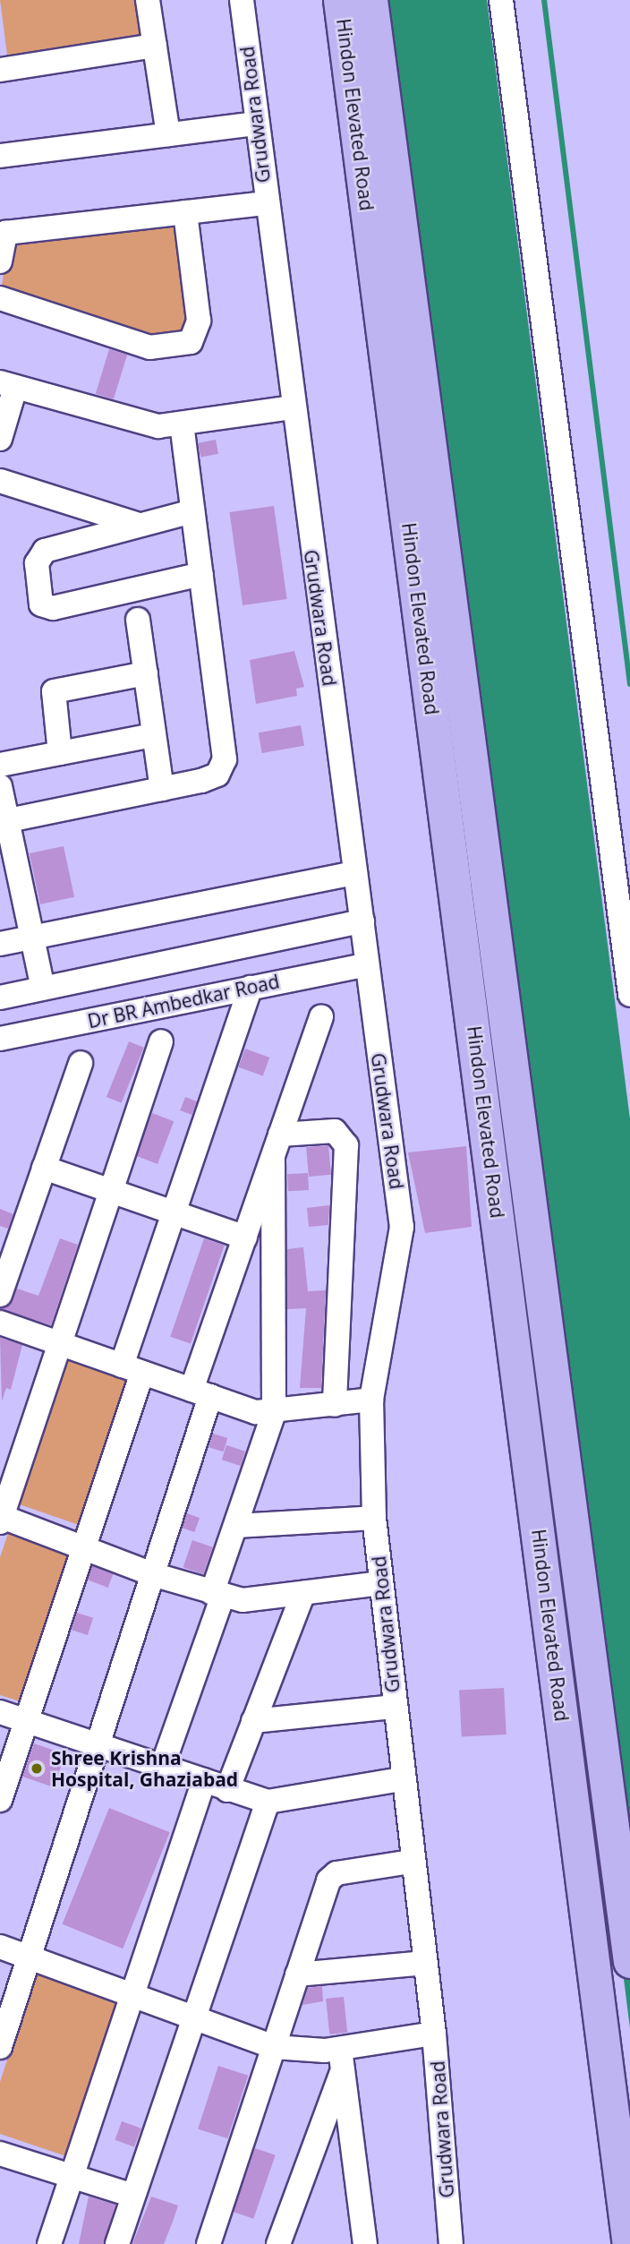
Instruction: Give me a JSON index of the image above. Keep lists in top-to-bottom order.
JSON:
{
  "streets": {
    "highway": ["Hindon Elevated Road"],
    "street": ["Grudwara Road", "Dr BR Ambedkar Road"]
  },
  "crossings": [
    ["Grudwara Road", "Dr BR Ambedkar Road"]
  ],
  "places": ["Shree Krishna Hospital, Ghaziabad"]
}
